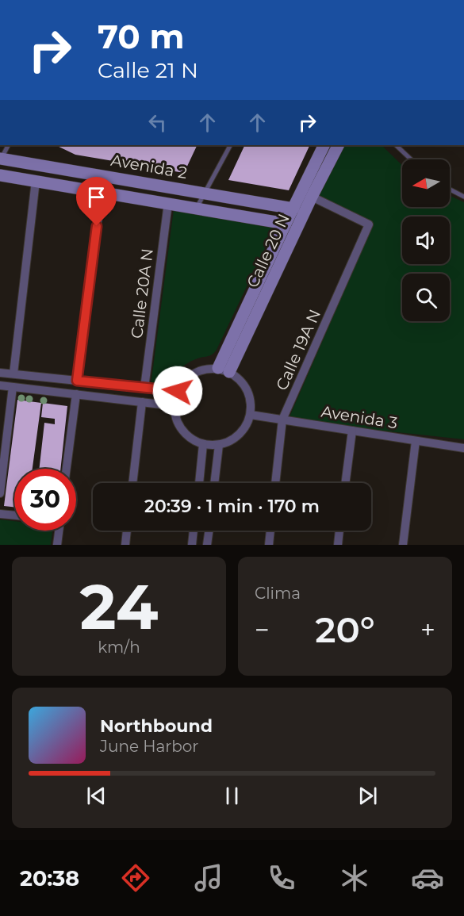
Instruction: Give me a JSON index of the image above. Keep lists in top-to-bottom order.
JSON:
{
  "streets": {
    "street": [
      "Avenida 2",
      "Calle 20 N",
      "Calle 20A N",
      "Calle 19A N",
      "Avenida 3"
    ]
  },
  "crossings": [
    ["Avenida 2", "Calle 20 N"],
    ["Avenida 2", "Calle 20A N"],
    ["Calle 20 N", "Calle 19A N"],
    ["Calle 20 N", "Avenida 3"],
    ["Calle 19A N", "Avenida 3"]
  ],
  "north": "left",
  "page": {
    "turn": ["70 m", "Calle 21 N"],
    "limit": "30",
    "trip": "20:39 · 1 min · 170 m",
    "tile": [
      ["24", "km/h"],
      "Clima"
    ],
    "heat": ["−", "20°", "+"],
    "song": ["Northbound", "June Harbor"],
    "tabs": "20:38"
  }
}
